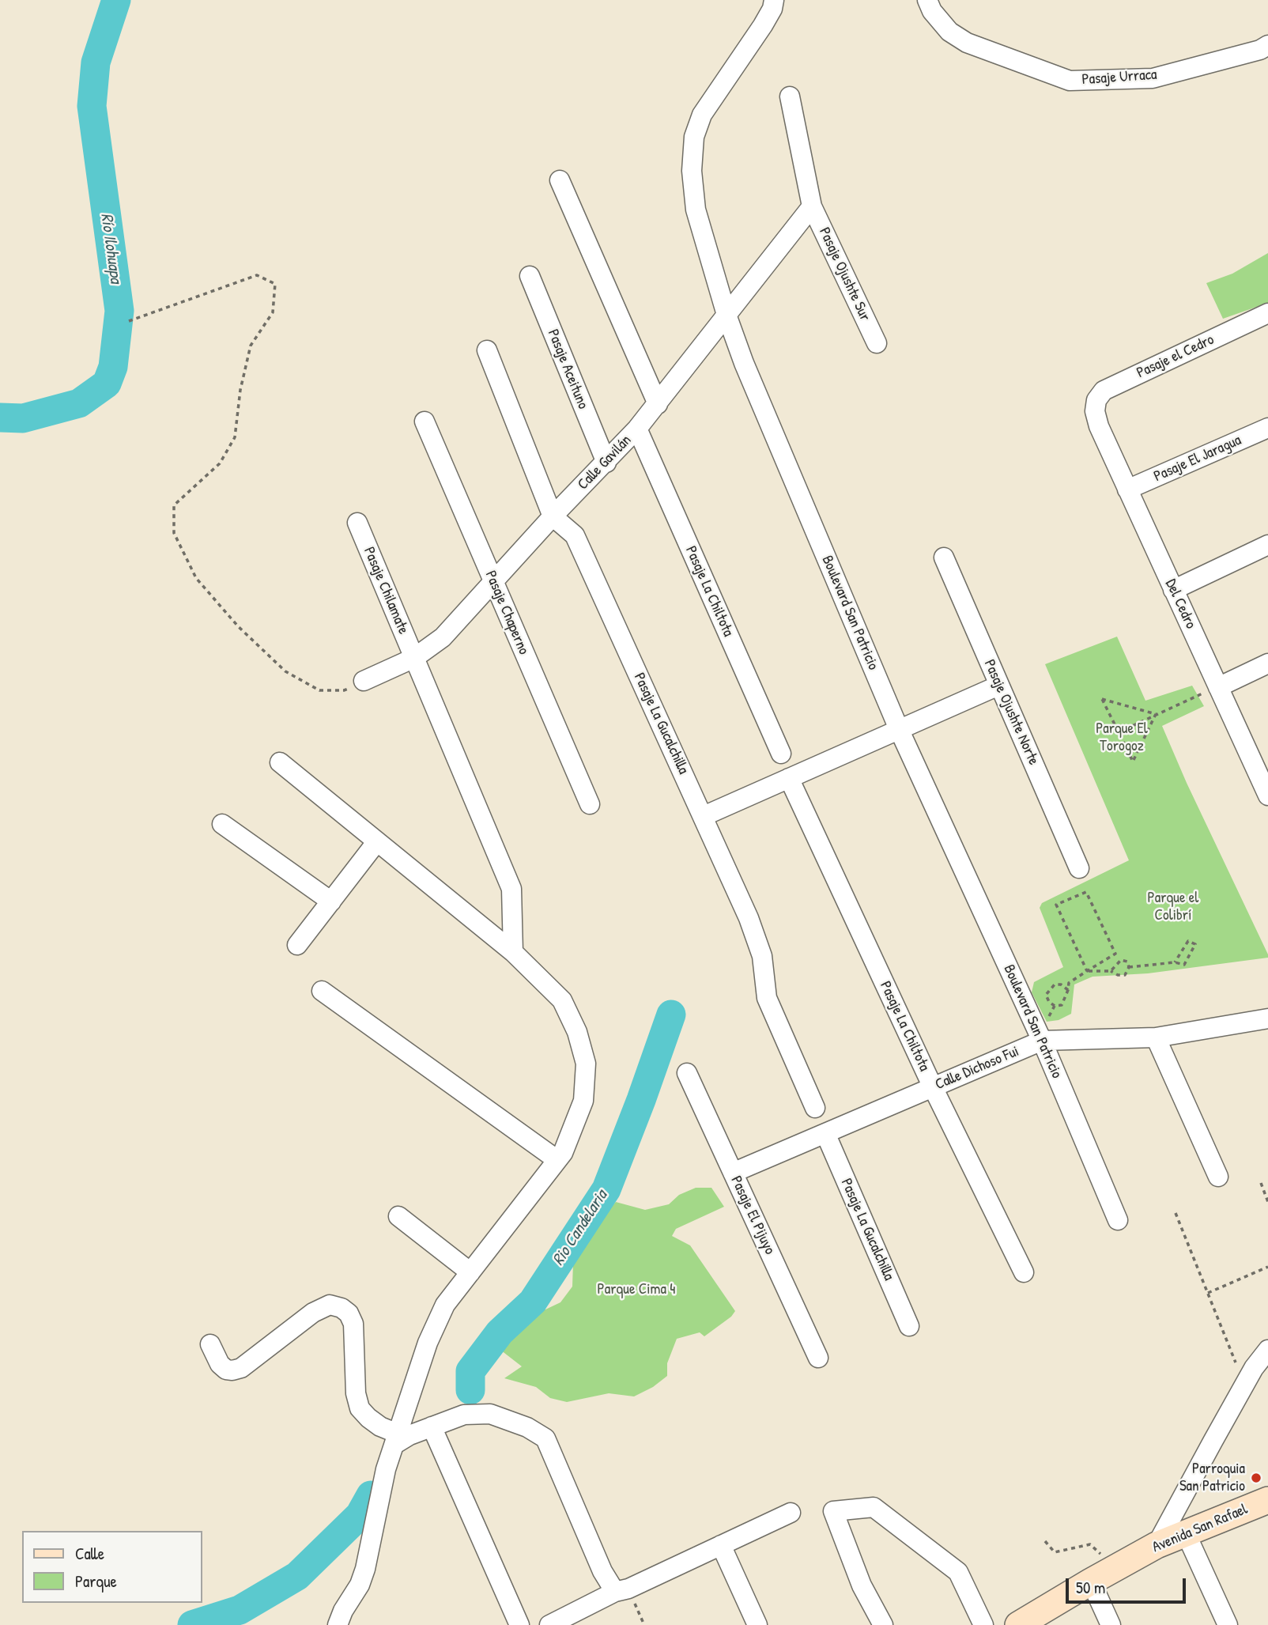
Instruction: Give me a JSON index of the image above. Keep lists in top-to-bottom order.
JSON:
{
  "streets": {
    "street": [
      "Pasaje Urraca",
      "Pasaje Ojushte Sur",
      "Pasaje el Cedro",
      "Pasaje Aceituno",
      "Pasaje El Jaragua",
      "Calle Gavilán",
      "Pasaje Chilamate",
      "Pasaje La Chiltota",
      "Del Cedro",
      "Pasaje Chaperno",
      "Boulevard San Patricio",
      "Pasaje Ojushte Norte",
      "Pasaje La Gucalchilla",
      "Calle Dichoso Fui",
      "Pasaje El Pijuyo",
      "Avenida San Rafael"
    ]
  },
  "crossings": [
    ["Pasaje Ojushte Sur", "Calle Gavilán"],
    ["Pasaje el Cedro", "Del Cedro"],
    ["Pasaje Aceituno", "Calle Gavilán"],
    ["Pasaje El Jaragua", "Del Cedro"],
    ["Calle Gavilán", "Pasaje Chilamate"],
    ["Calle Gavilán", "Pasaje La Chiltota"],
    ["Calle Gavilán", "Pasaje Chaperno"],
    ["Calle Gavilán", "Boulevard San Patricio"],
    ["Calle Gavilán", "Pasaje La Gucalchilla"],
    ["Pasaje La Chiltota", "Calle Dichoso Fui"],
    ["Boulevard San Patricio", "Calle Dichoso Fui"],
    ["Pasaje La Gucalchilla", "Calle Dichoso Fui"],
    ["Calle Dichoso Fui", "Pasaje El Pijuyo"]
  ],
  "water": ["Río Ilohuapa", "Rio Candelaria"],
  "parks": ["Parque El Torogoz", "Parque el Colibrí", "Parque Cima 4"],
  "places": ["Parroquia San Patricio"],
  "legend": ["Calle", "Parque"],
  "scale_bar": "50 m"
}
